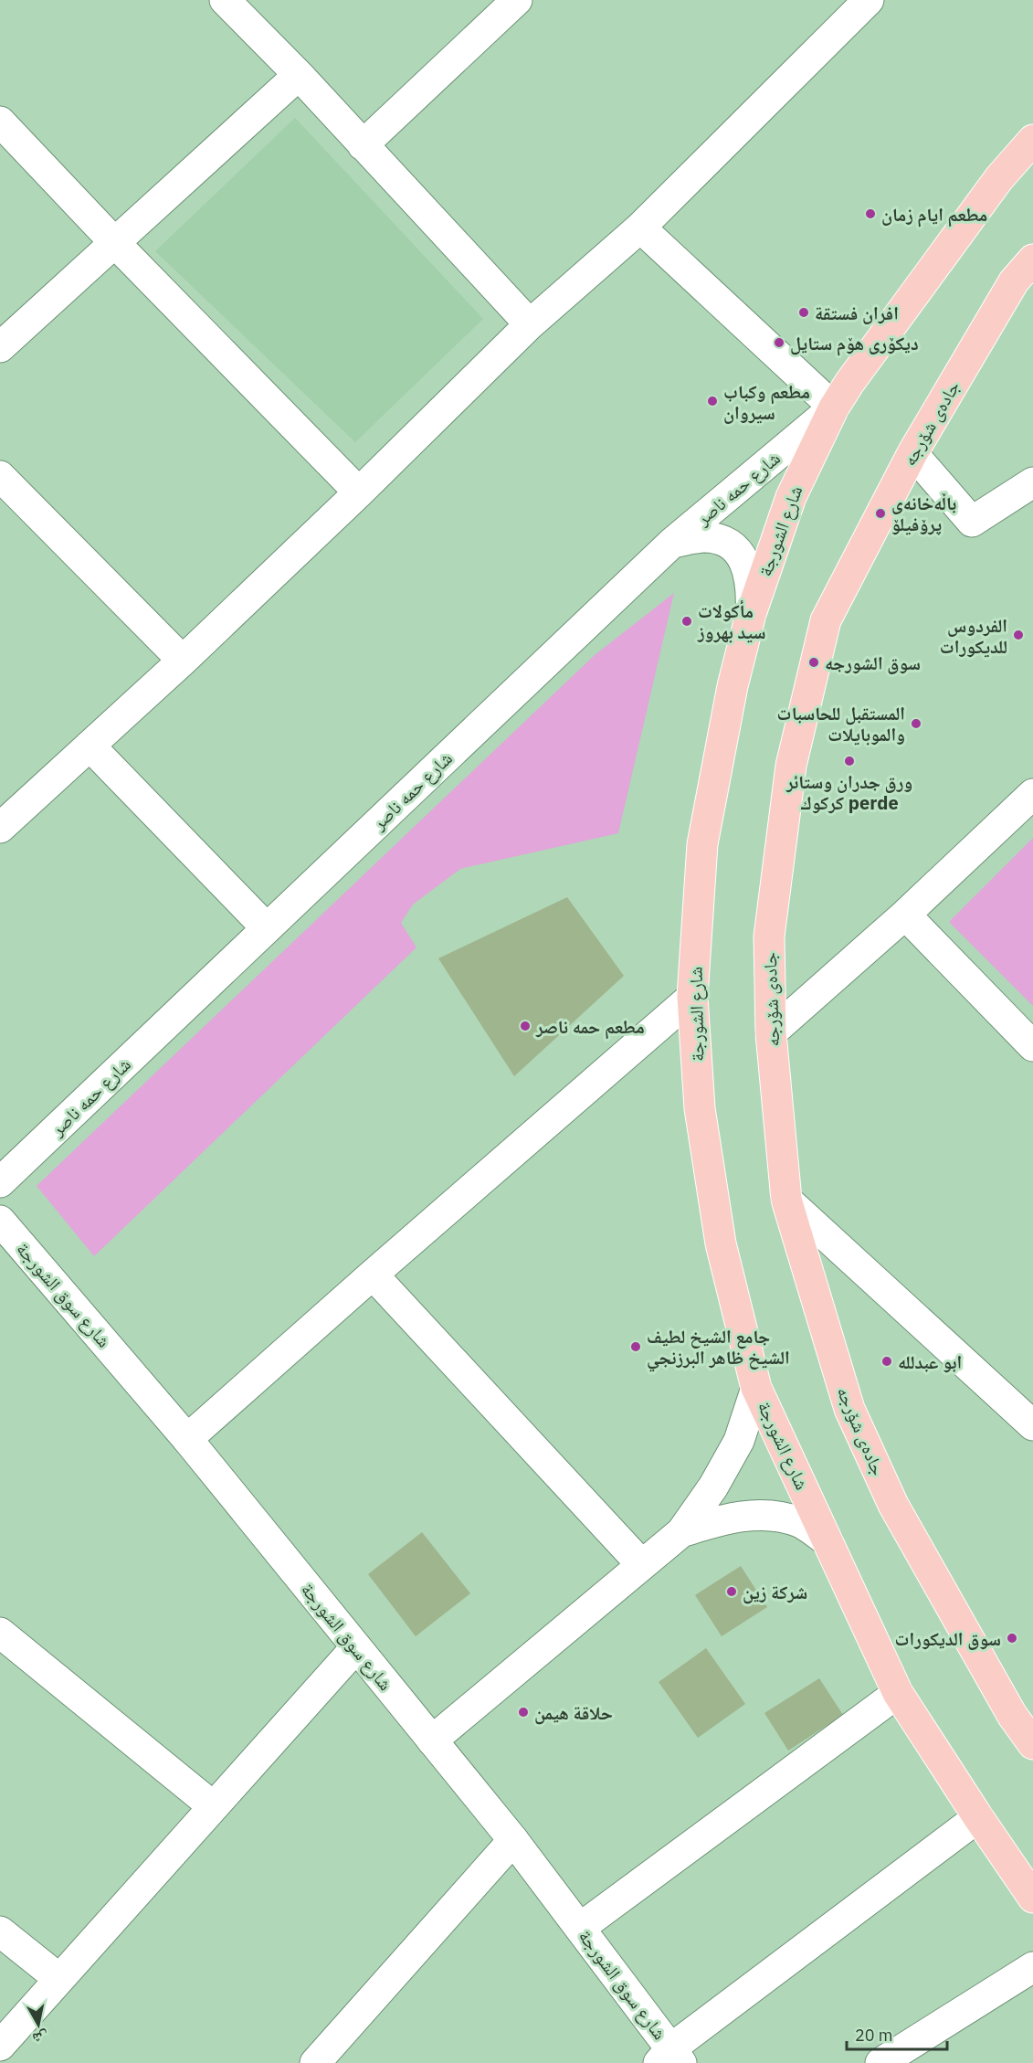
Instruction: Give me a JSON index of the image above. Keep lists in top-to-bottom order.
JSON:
{
  "streets": {
    "main road": ["جادەی شۆرجە", "شارع الشورجة"],
    "street": ["شارع حمه ناصر", "شارع سوق الشورجة"]
  },
  "crossings": [
    ["شارع حمه ناصر", "شارع الشورجة"]
  ],
  "places": [
    "مطعم ايام زمان",
    "افران فستقة",
    "دیکۆری هۆم ستایل",
    "مطعم وكباب سيروان",
    "باڵەخانەی پرۆفیلۆ",
    "مأكولات سيد بهروز",
    "الفردوس للديكورات",
    "سوق الشورجه",
    "المستقبل للحاسبات والموبايلات",
    "ورق جدران وستائر كركوك perde",
    "مطعم حمه ناصر",
    "جامع الشيخ لطيف الشيخ ظاهر البرزنجي",
    "ابو عبدلله",
    "شركة زين",
    "سوق الديكورات",
    "حلاقة هيمن"
  ],
  "scale_bar": "20 m",
  "north": "bottom"
}
